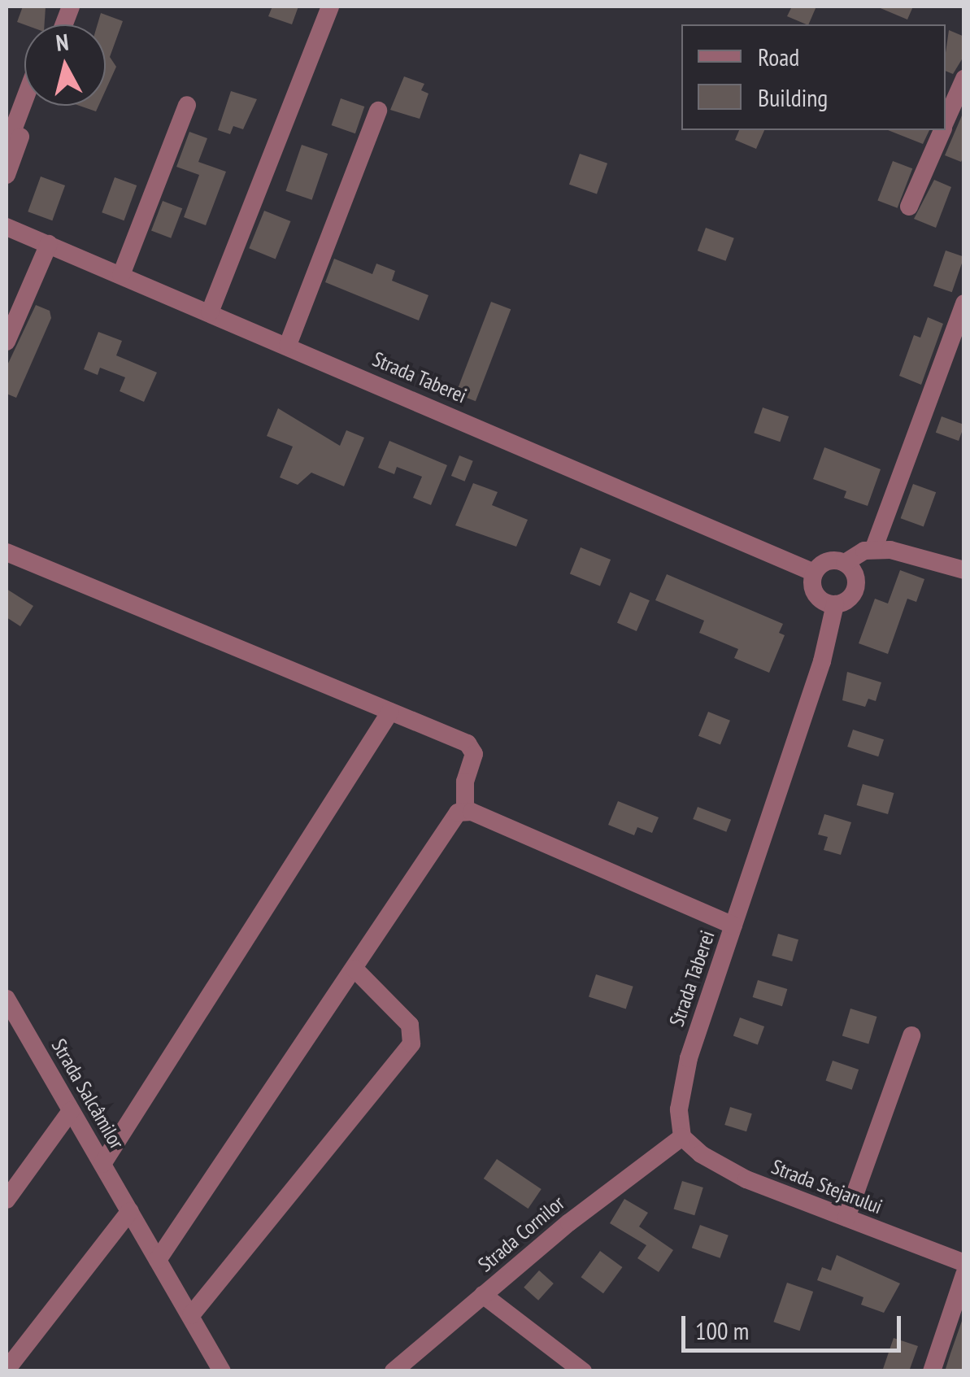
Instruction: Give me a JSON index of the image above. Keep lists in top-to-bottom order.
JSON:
{
  "streets": {
    "street": [
      "Strada Taberei",
      "Strada Salcâmilor",
      "Strada Stejarului",
      "Strada Cornilor"
    ]
  },
  "crossings": [
    ["Strada Taberei", "Strada Stejarului"],
    ["Strada Taberei", "Strada Cornilor"],
    ["Strada Stejarului", "Strada Cornilor"]
  ],
  "legend": ["Road", "Building"],
  "scale_bar": "100 m",
  "north": "top"
}
